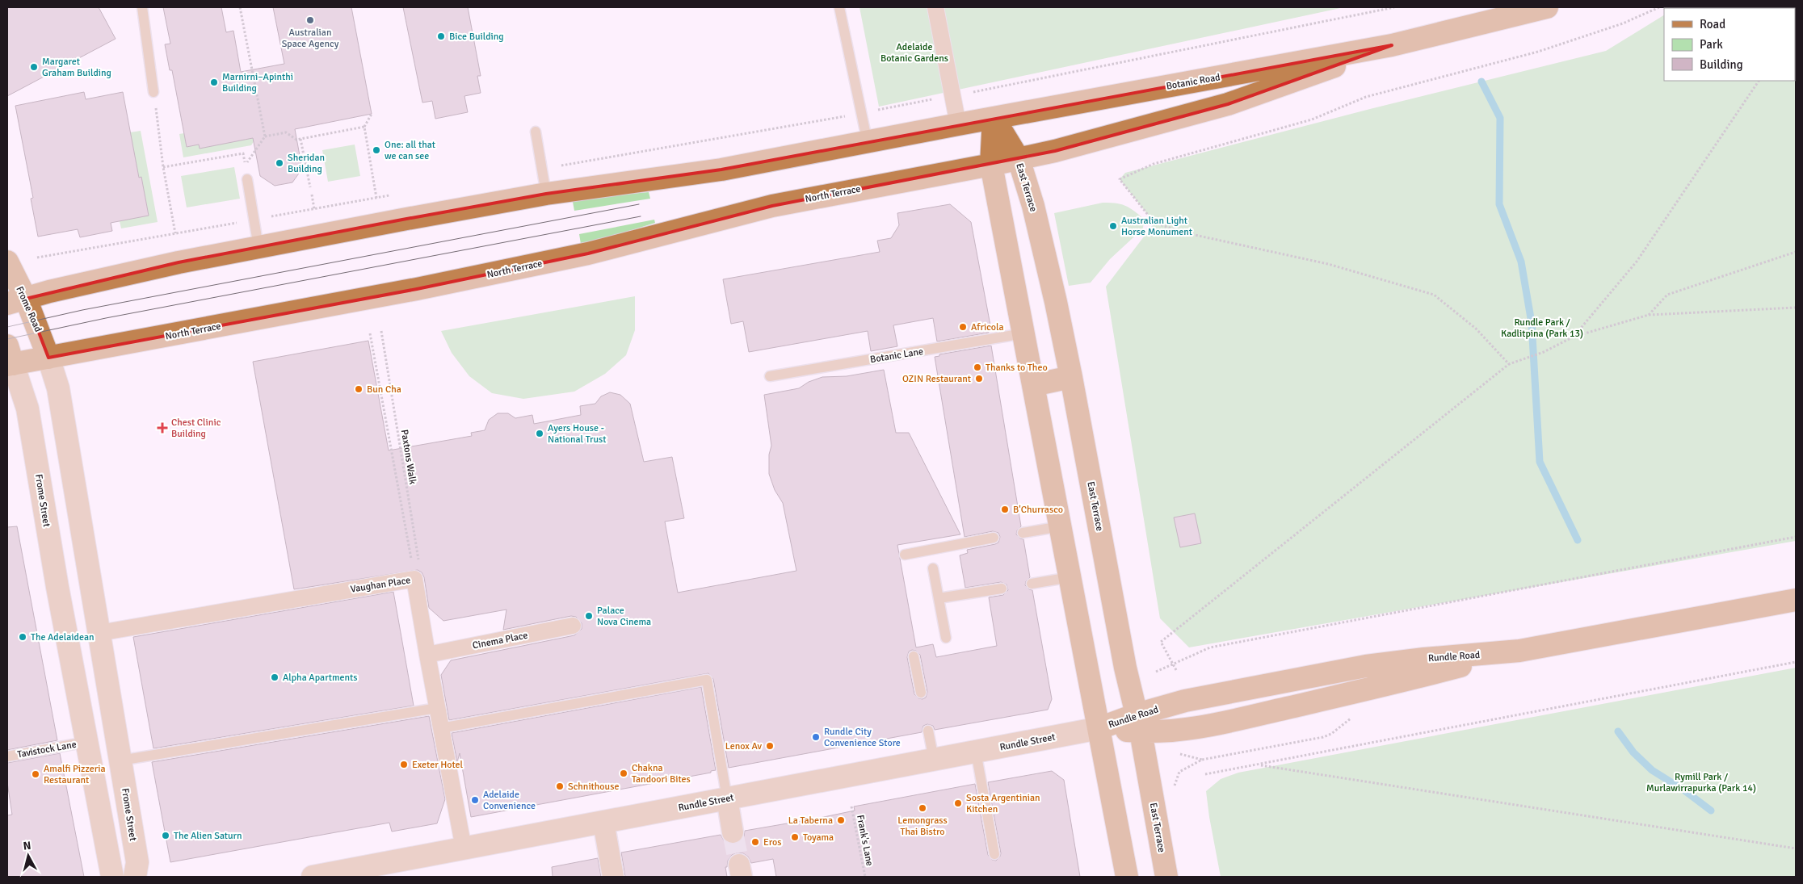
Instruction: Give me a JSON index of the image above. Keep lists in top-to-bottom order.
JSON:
{
  "streets": {
    "main road": [
      "Botanic Road",
      "East Terrace",
      "North Terrace",
      "Frome Road",
      "Rundle Road"
    ],
    "street": [
      "Frome Street",
      "Vaughan Place",
      "Cinema Place",
      "Rundle Street"
    ],
    "lane": ["Botanic Lane", "Tavistock Lane"],
    "path": ["Paxtons Walk", "Frank's Lane"]
  },
  "crossings": [
    ["Botanic Road", "East Terrace"],
    ["Botanic Road", "North Terrace"],
    ["East Terrace", "North Terrace"],
    ["East Terrace", "Rundle Road"],
    ["North Terrace", "Frome Road"],
    ["North Terrace", "Frome Street"],
    ["Frome Road", "Frome Street"],
    ["Paxtons Walk", "Vaughan Place"],
    ["Frome Street", "Vaughan Place"],
    ["Frome Street", "Tavistock Lane"],
    ["Vaughan Place", "Cinema Place"],
    ["Vaughan Place", "Rundle Street"],
    ["Rundle Road", "Rundle Street"]
  ],
  "parks": ["Adelaide Botanic Gardens", "Rundle Park / Kadlitpina (Park 13)", "Rymill Park / Murlawirrapurka (Park 14)"],
  "places": {
    "other": [
      "Australian Space Agency",
      "Bice Building",
      "Margaret Graham Building",
      "Marnirni–Apinthi Building",
      "One: all that we can see",
      "Sheridan Building",
      "Australian Light Horse Monument",
      "Africola",
      "Thanks to Theo",
      "OZIN Restaurant",
      "Bun Cha",
      "Ayers House - National Trust",
      "B'Churrasco",
      "Palace Nova Cinema",
      "The Adelaidean",
      "Alpha Apartments",
      "Rundle City Convenience Store",
      "Lenox Av",
      "Exeter Hotel",
      "Chakna Tandoori Bites",
      "Amalfi Pizzeria Restaurant",
      "Schnithouse",
      "Adelaide Convenience",
      "Sosta Argentinian Kitchen",
      "Lemongrass Thai Bistro",
      "La Taberna",
      "The Alien Saturn",
      "Toyama",
      "Eros"
    ],
    "health": ["Chest Clinic Building"]
  },
  "legend": ["Road", "Park", "Building"],
  "north": "top"
}
